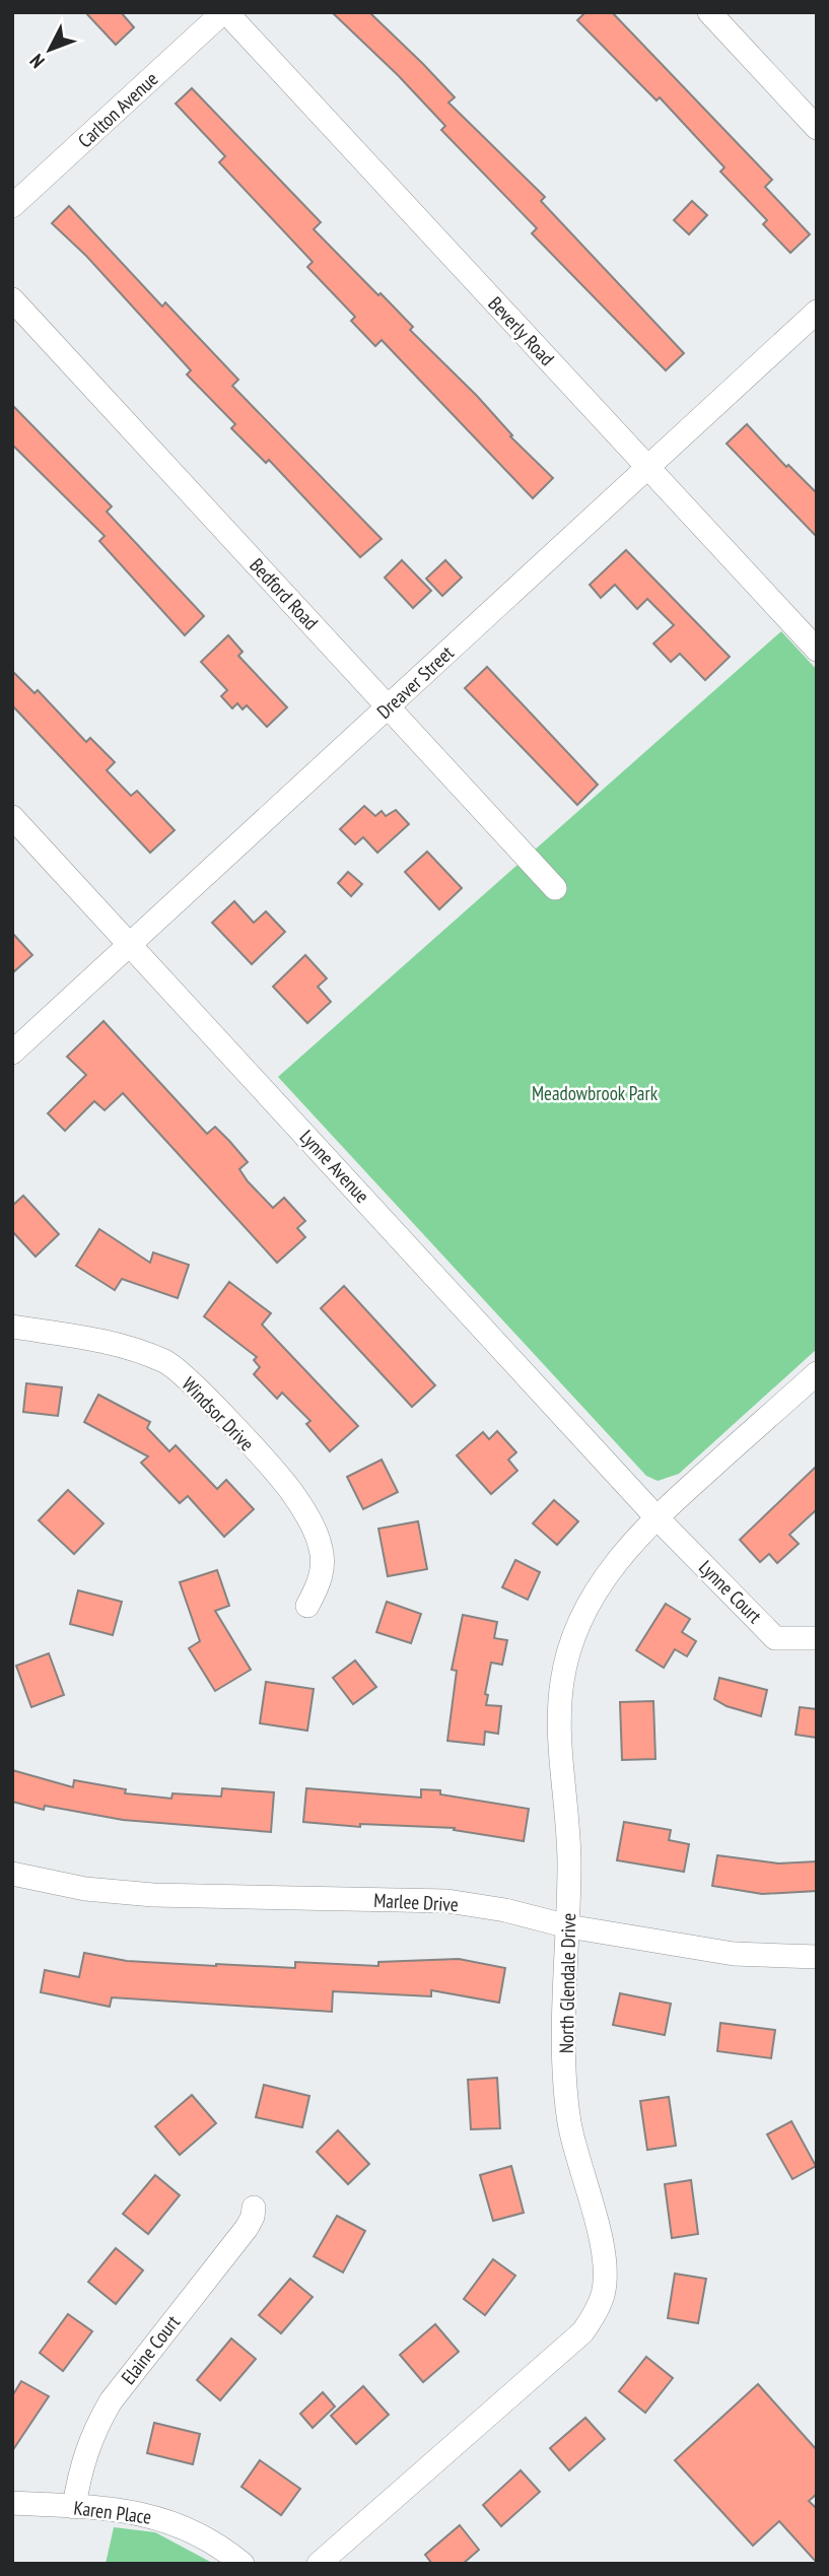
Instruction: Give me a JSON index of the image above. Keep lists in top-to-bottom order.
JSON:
{
  "streets": {
    "street": [
      "Carlton Avenue",
      "Beverly Road",
      "Bedford Road",
      "Dreaver Street",
      "Lynne Avenue",
      "Windsor Drive",
      "Lynne Court",
      "Marlee Drive",
      "North Glendale Drive",
      "Elaine Court",
      "Karen Place"
    ]
  },
  "crossings": [
    ["Carlton Avenue", "Beverly Road"],
    ["Beverly Road", "Dreaver Street"],
    ["Bedford Road", "Dreaver Street"],
    ["Dreaver Street", "Lynne Avenue"],
    ["Lynne Avenue", "Lynne Court"],
    ["Lynne Avenue", "North Glendale Drive"],
    ["Lynne Court", "North Glendale Drive"],
    ["Marlee Drive", "North Glendale Drive"],
    ["Elaine Court", "Karen Place"]
  ],
  "parks": ["Meadowbrook Park"],
  "north": "bottom left"
}
